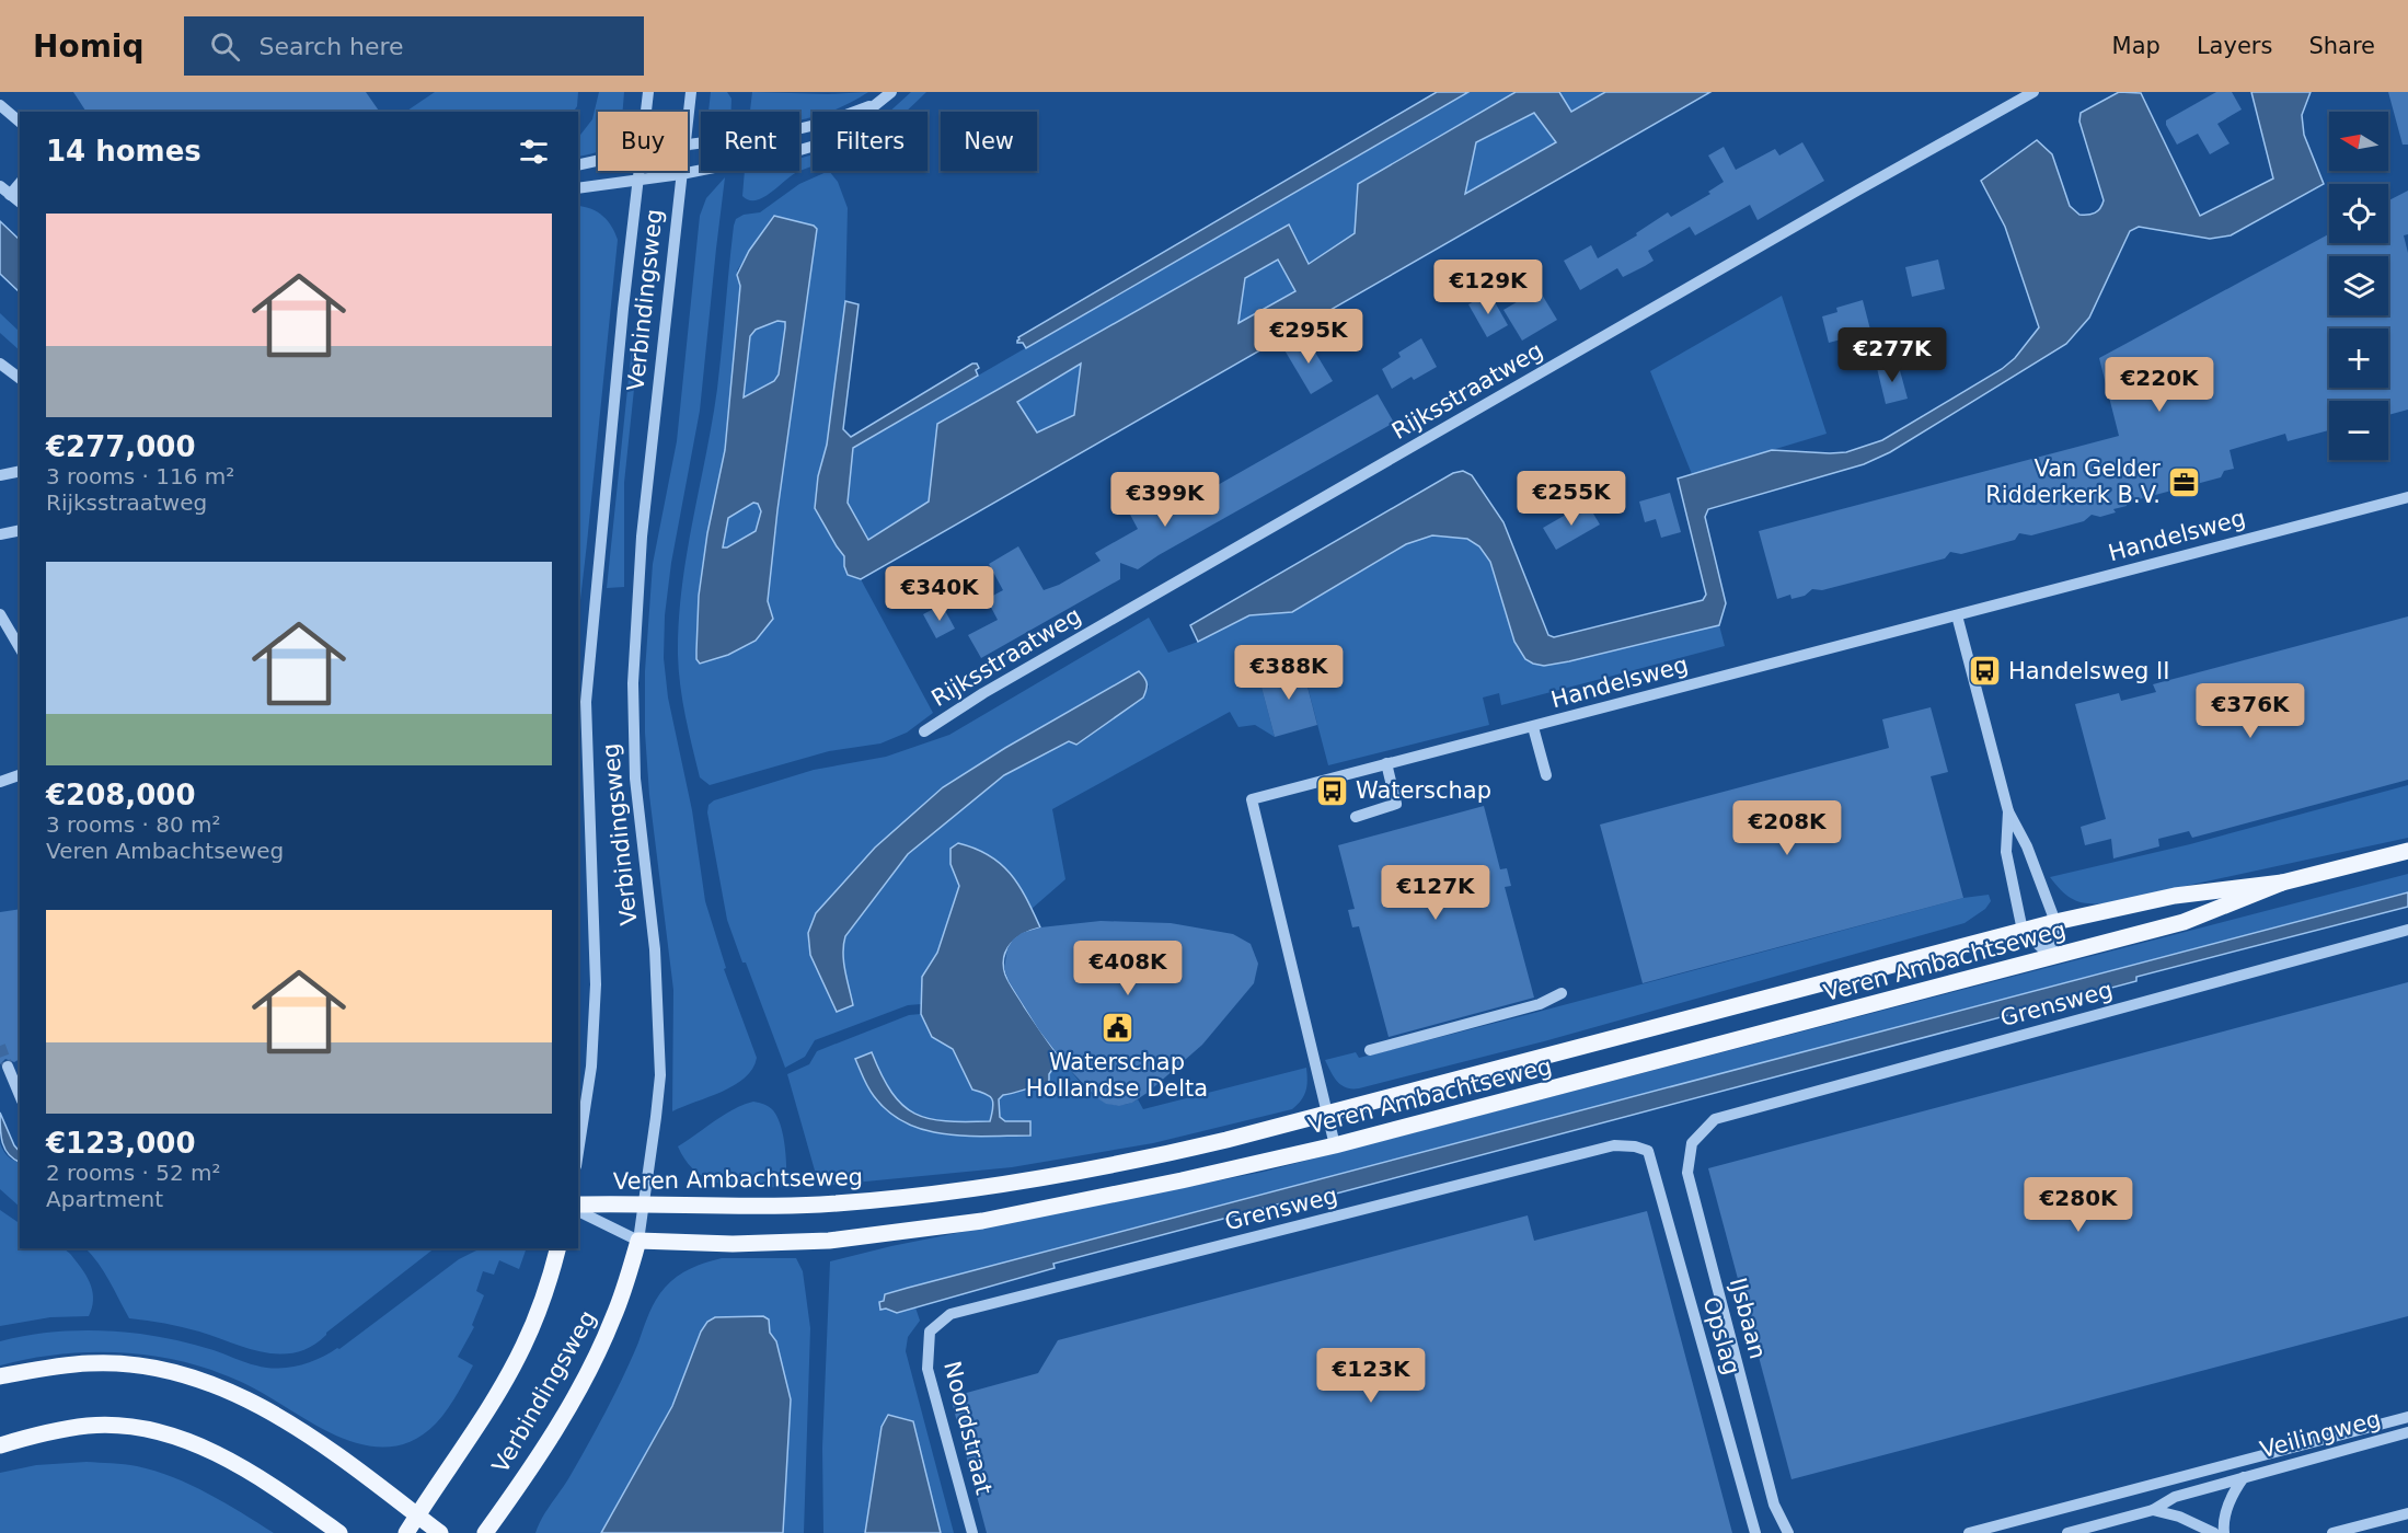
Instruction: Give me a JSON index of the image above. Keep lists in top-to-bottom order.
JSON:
{
  "streets": {
    "main road": ["Verbindingsweg", "Veren Ambachtseweg"],
    "street": [
      "Rijksstraatweg",
      "Handelsweg",
      "Grensweg",
      "IJsbaan",
      "Opslag",
      "Noordstraat",
      "Veilingweg"
    ]
  },
  "crossings": [
    ["Verbindingsweg", "Veren Ambachtseweg"],
    ["Handelsweg", "Veren Ambachtseweg"],
    ["Grensweg", "IJsbaan"],
    ["Grensweg", "Opslag"],
    ["Grensweg", "Noordstraat"]
  ],
  "places": {
    "office": ["Van Gelder Ridderkerk B.V."],
    "bus stop": ["Handelsweg II", "Waterschap"],
    "public building": ["Waterschap Hollandse Delta"]
  },
  "north": "left",
  "page": {
    "header": "Homiq",
    "search": "Search here",
    "nav": ["Map", "Layers", "Share"],
    "map_buttons": ["+", "−"],
    "chip": [
      "Buy",
      "Rent",
      "Filters",
      "New"
    ],
    "heading": "14 homes",
    "list": [
      {
        "name": "€277,000",
        "note": "3 rooms · 116 m² · Rijksstraatweg"
      },
      {
        "name": "€208,000",
        "note": "3 rooms · 80 m² · Veren Ambachtseweg"
      },
      {
        "name": "€123,000",
        "note": "2 rooms · 52 m² · Apartment"
      }
    ],
    "price": [
      "€129K",
      "€295K",
      "€277K",
      "€220K",
      "€255K",
      "€399K",
      "€340K",
      "€388K",
      "€376K",
      "€208K",
      "€127K",
      "€408K",
      "€280K",
      "€123K"
    ]
  }
}
